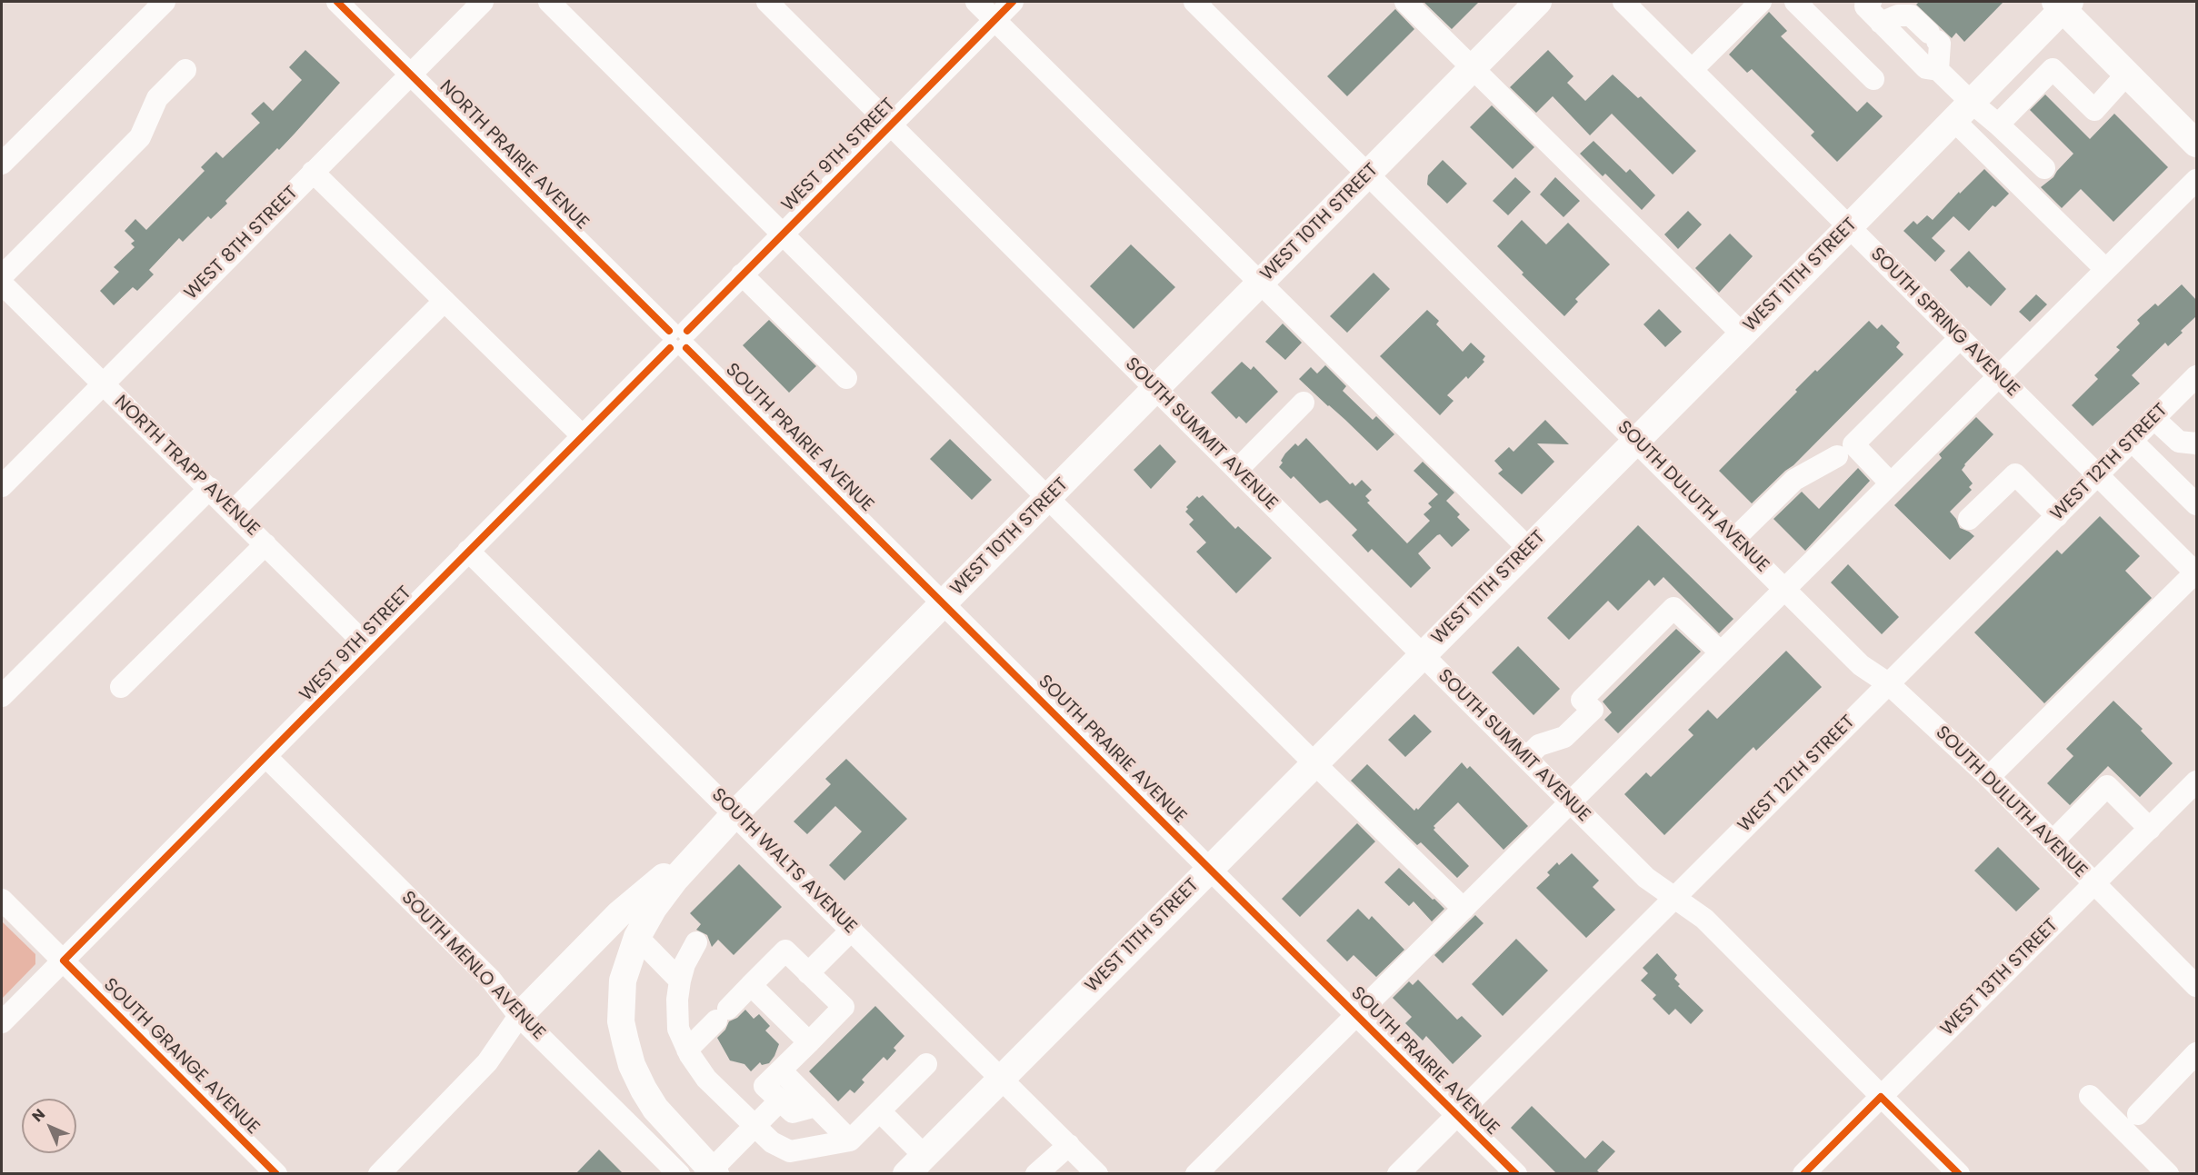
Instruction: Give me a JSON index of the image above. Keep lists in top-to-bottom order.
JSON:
{
  "streets": {
    "main road": ["WEST 10TH STREET", "WEST 11TH STREET"],
    "street": [
      "NORTH PRAIRIE AVENUE",
      "WEST 9TH STREET",
      "WEST 8TH STREET",
      "SOUTH SPRING AVENUE",
      "SOUTH SUMMIT AVENUE",
      "SOUTH PRAIRIE AVENUE",
      "WEST 12TH STREET",
      "NORTH TRAPP AVENUE",
      "SOUTH DULUTH AVENUE",
      "SOUTH WALTS AVENUE",
      "SOUTH MENLO AVENUE",
      "WEST 13TH STREET",
      "SOUTH GRANGE AVENUE"
    ]
  },
  "crossings": [
    ["NORTH PRAIRIE AVENUE", "WEST 9TH STREET"],
    ["NORTH PRAIRIE AVENUE", "WEST 8TH STREET"],
    ["NORTH PRAIRIE AVENUE", "SOUTH PRAIRIE AVENUE"],
    ["WEST 9TH STREET", "SOUTH SUMMIT AVENUE"],
    ["WEST 9TH STREET", "SOUTH PRAIRIE AVENUE"],
    ["WEST 9TH STREET", "NORTH TRAPP AVENUE"],
    ["WEST 9TH STREET", "SOUTH WALTS AVENUE"],
    ["WEST 9TH STREET", "SOUTH MENLO AVENUE"],
    ["WEST 9TH STREET", "SOUTH GRANGE AVENUE"],
    ["WEST 10TH STREET", "SOUTH SUMMIT AVENUE"],
    ["WEST 10TH STREET", "SOUTH PRAIRIE AVENUE"],
    ["WEST 10TH STREET", "SOUTH DULUTH AVENUE"],
    ["WEST 10TH STREET", "SOUTH WALTS AVENUE"],
    ["WEST 8TH STREET", "NORTH TRAPP AVENUE"],
    ["WEST 11TH STREET", "SOUTH SPRING AVENUE"],
    ["WEST 11TH STREET", "SOUTH SUMMIT AVENUE"],
    ["WEST 11TH STREET", "SOUTH PRAIRIE AVENUE"],
    ["WEST 11TH STREET", "SOUTH DULUTH AVENUE"],
    ["WEST 11TH STREET", "SOUTH WALTS AVENUE"],
    ["SOUTH SPRING AVENUE", "WEST 12TH STREET"],
    ["SOUTH SUMMIT AVENUE", "WEST 12TH STREET"],
    ["SOUTH SUMMIT AVENUE", "WEST 13TH STREET"],
    ["SOUTH PRAIRIE AVENUE", "WEST 12TH STREET"],
    ["WEST 12TH STREET", "SOUTH DULUTH AVENUE"],
    ["SOUTH DULUTH AVENUE", "WEST 13TH STREET"]
  ],
  "north": "top left"
}
